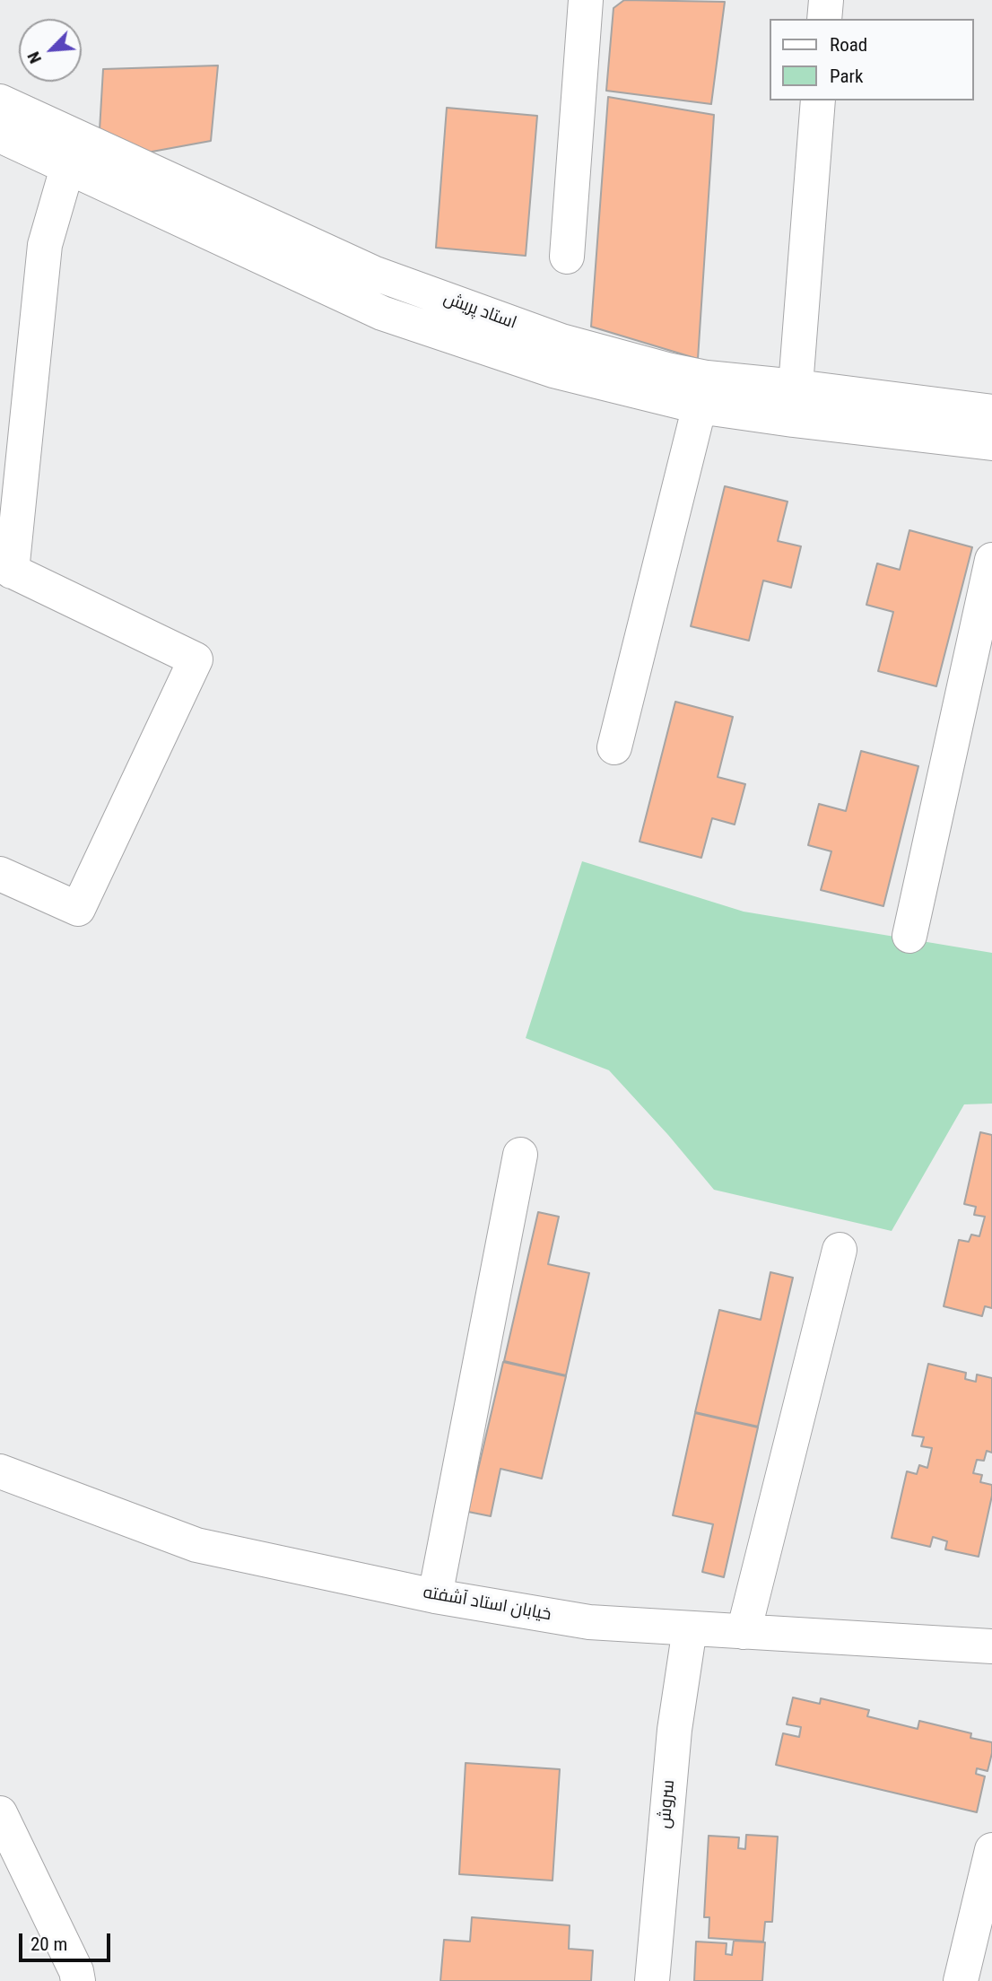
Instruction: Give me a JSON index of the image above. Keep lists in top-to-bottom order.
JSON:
{
  "streets": {
    "street": ["استاد پریش", "خیابان استاد آشفته", "سروش"]
  },
  "crossings": [
    ["خیابان استاد آشفته", "سروش"]
  ],
  "legend": ["Road", "Park"],
  "scale_bar": "20 m",
  "north": "bottom left"
}
